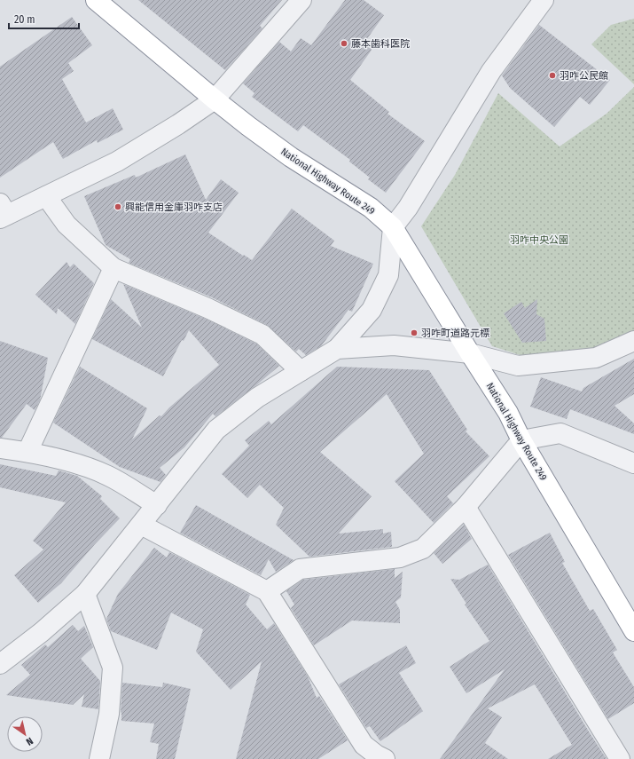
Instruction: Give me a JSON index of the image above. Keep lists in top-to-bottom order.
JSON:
{
  "streets": {
    "highway": ["National Highway Route 249"]
  },
  "parks": ["羽咋中央公園"],
  "places": [
    "藤本歯科医院",
    "羽咋公民館",
    "興能信用金庫羽咋支店",
    "羽咋町道路元標"
  ],
  "scale_bar": "20 m",
  "north": "bottom right"
}
